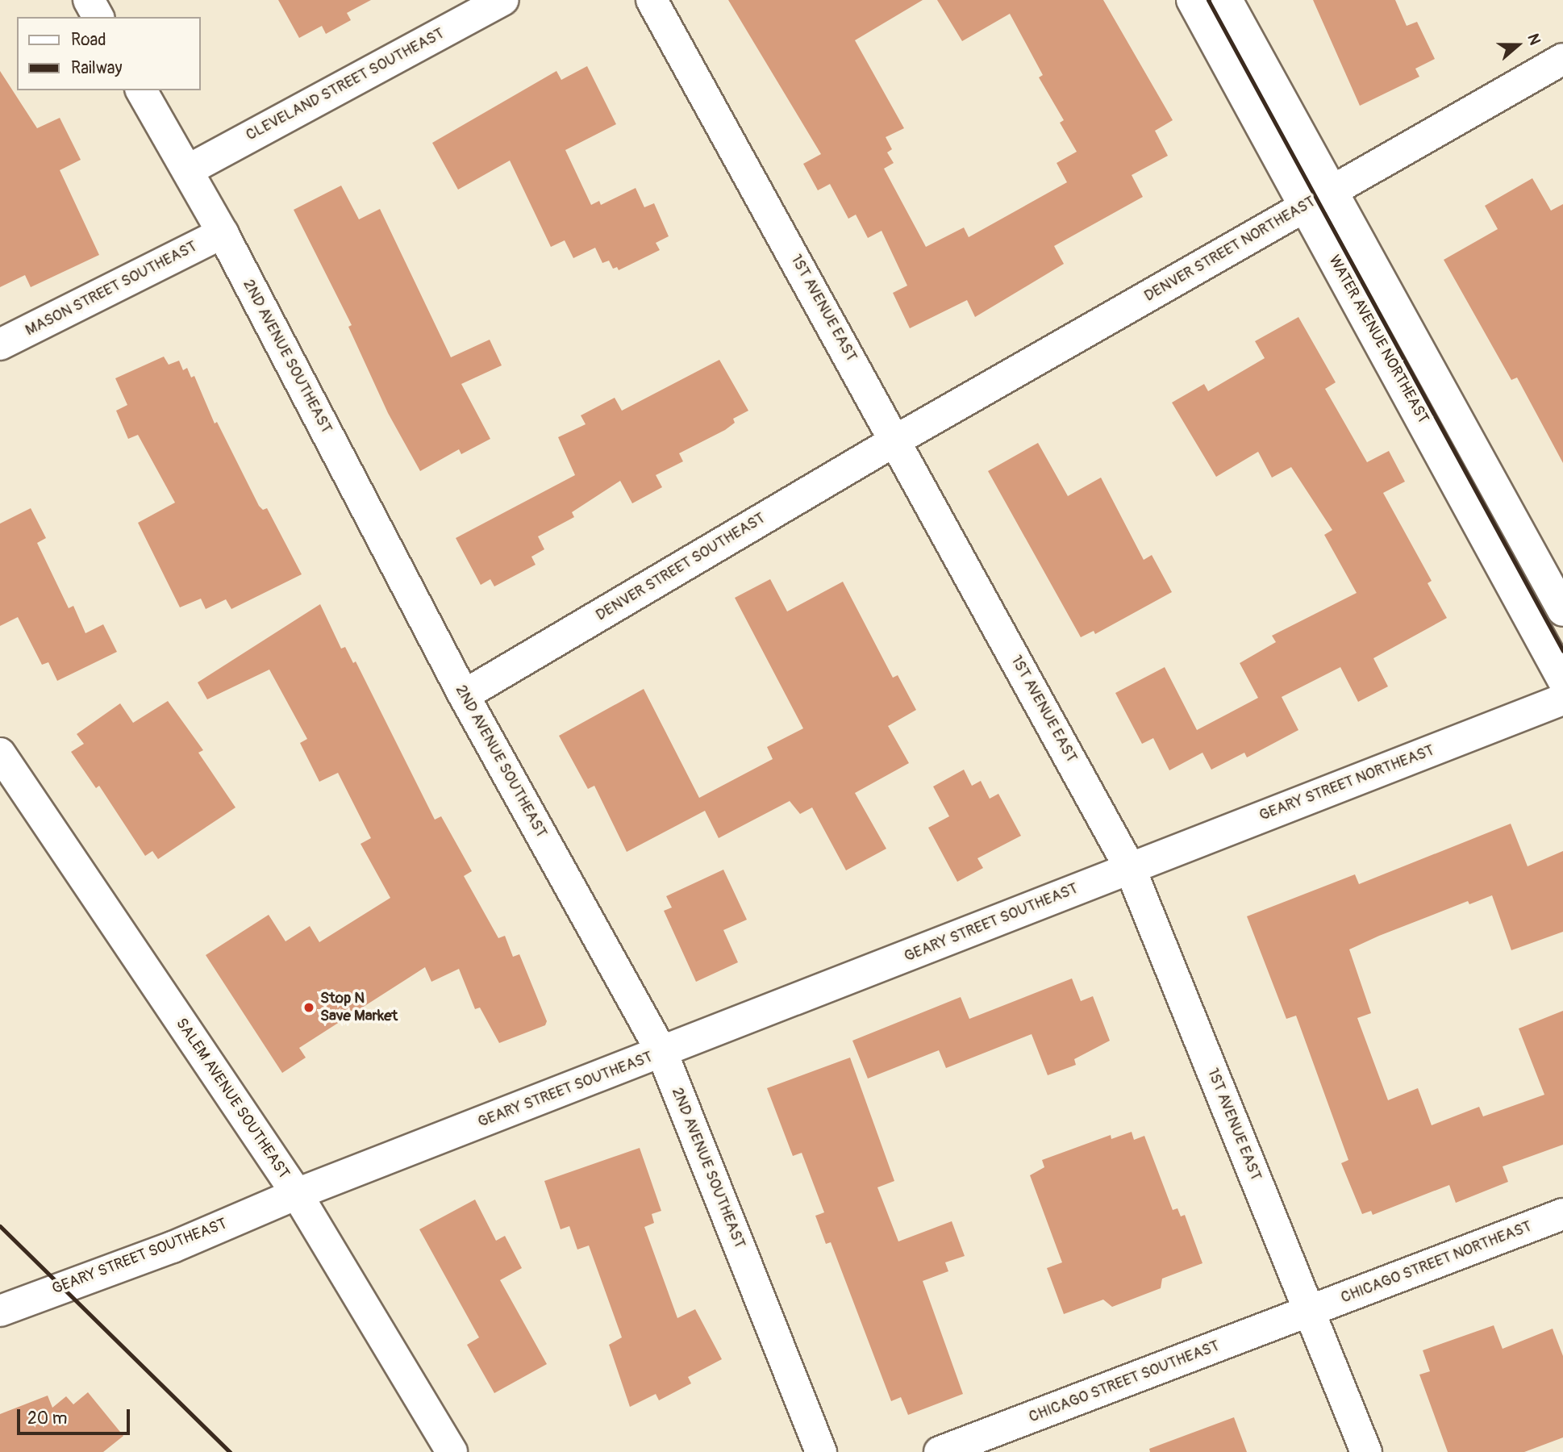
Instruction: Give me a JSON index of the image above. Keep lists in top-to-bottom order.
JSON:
{
  "streets": {
    "street": [
      "CLEVELAND STREET SOUTHEAST",
      "DENVER STREET NORTHEAST",
      "MASON STREET SOUTHEAST",
      "1ST AVENUE EAST",
      "WATER AVENUE NORTHEAST",
      "2ND AVENUE SOUTHEAST",
      "DENVER STREET SOUTHEAST",
      "GEARY STREET NORTHEAST",
      "GEARY STREET SOUTHEAST",
      "SALEM AVENUE SOUTHEAST",
      "CHICAGO STREET NORTHEAST",
      "CHICAGO STREET SOUTHEAST"
    ]
  },
  "crossings": [
    ["CLEVELAND STREET SOUTHEAST", "2ND AVENUE SOUTHEAST"],
    ["DENVER STREET NORTHEAST", "1ST AVENUE EAST"],
    ["DENVER STREET NORTHEAST", "WATER AVENUE NORTHEAST"],
    ["DENVER STREET NORTHEAST", "DENVER STREET SOUTHEAST"],
    ["MASON STREET SOUTHEAST", "2ND AVENUE SOUTHEAST"],
    ["1ST AVENUE EAST", "DENVER STREET SOUTHEAST"],
    ["1ST AVENUE EAST", "GEARY STREET NORTHEAST"],
    ["1ST AVENUE EAST", "GEARY STREET SOUTHEAST"],
    ["1ST AVENUE EAST", "CHICAGO STREET NORTHEAST"],
    ["1ST AVENUE EAST", "CHICAGO STREET SOUTHEAST"],
    ["2ND AVENUE SOUTHEAST", "DENVER STREET SOUTHEAST"],
    ["2ND AVENUE SOUTHEAST", "GEARY STREET SOUTHEAST"],
    ["GEARY STREET NORTHEAST", "GEARY STREET SOUTHEAST"],
    ["GEARY STREET SOUTHEAST", "SALEM AVENUE SOUTHEAST"],
    ["CHICAGO STREET NORTHEAST", "CHICAGO STREET SOUTHEAST"]
  ],
  "places": ["Stop N Save Market"],
  "legend": ["Road", "Railway"],
  "scale_bar": "20 m",
  "north": "right"
}
